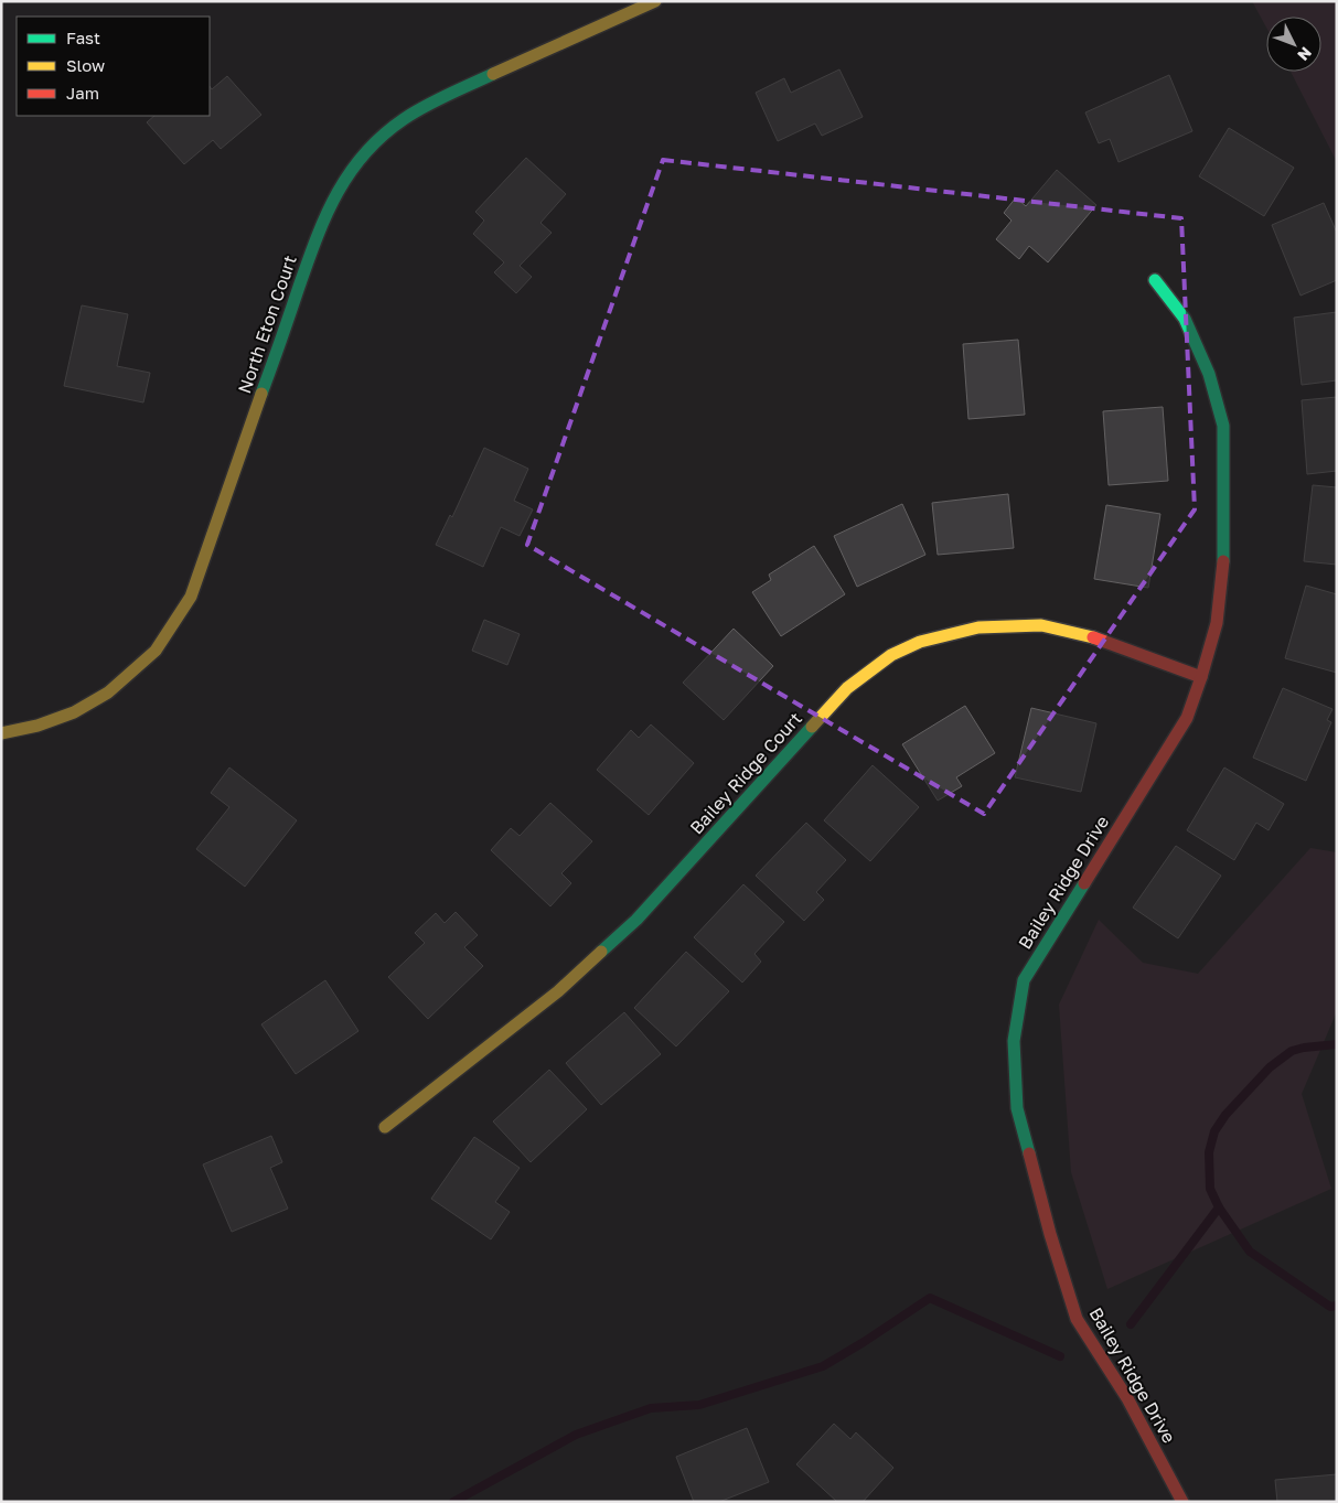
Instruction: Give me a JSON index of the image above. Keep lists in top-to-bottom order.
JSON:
{
  "streets": {
    "street": ["North Eton Court", "Bailey Ridge Court", "Bailey Ridge Drive"]
  },
  "crossings": [
    ["Bailey Ridge Court", "Bailey Ridge Drive"]
  ],
  "legend": ["Fast", "Slow", "Jam"],
  "north": "bottom right"
}
